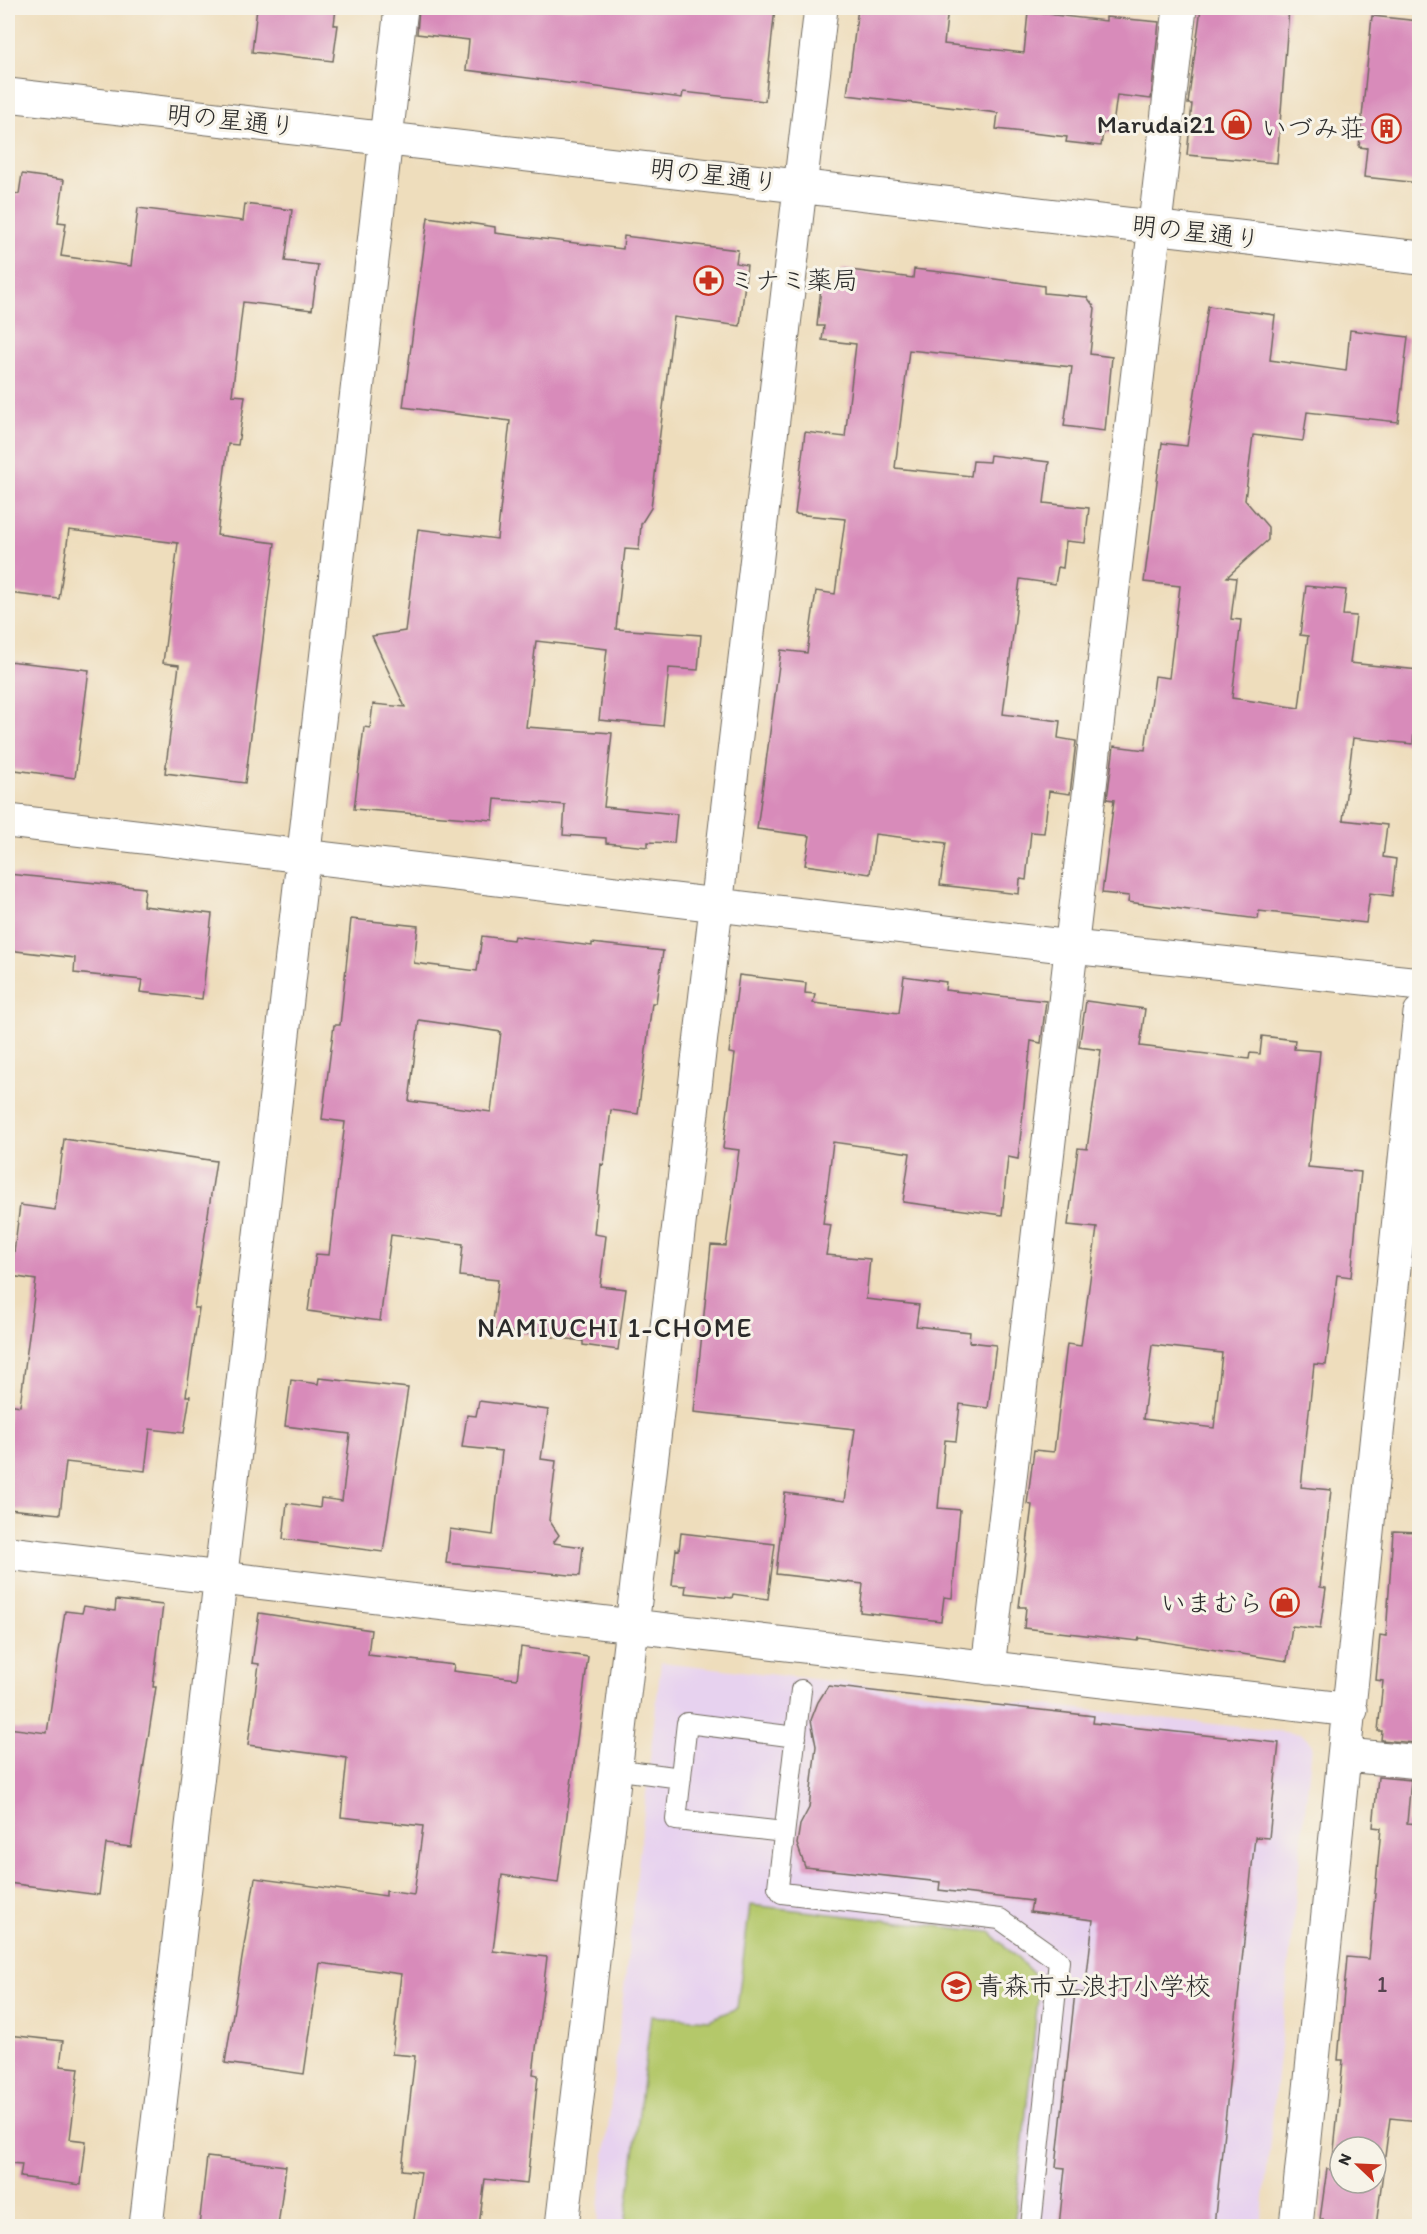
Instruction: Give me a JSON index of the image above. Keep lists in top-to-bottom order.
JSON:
{
  "streets": {
    "street": ["明の星通り"]
  },
  "districts": ["NAMIUCHI 1-CHOME"],
  "places": {
    "shop": ["Marudai21", "いまむら"],
    "building": ["いづみ荘"],
    "pharmacy": ["ミナミ薬局"],
    "school or university": ["青森市立浪打小学校"]
  },
  "house_numbers": ["1"],
  "north": "top left"
}
